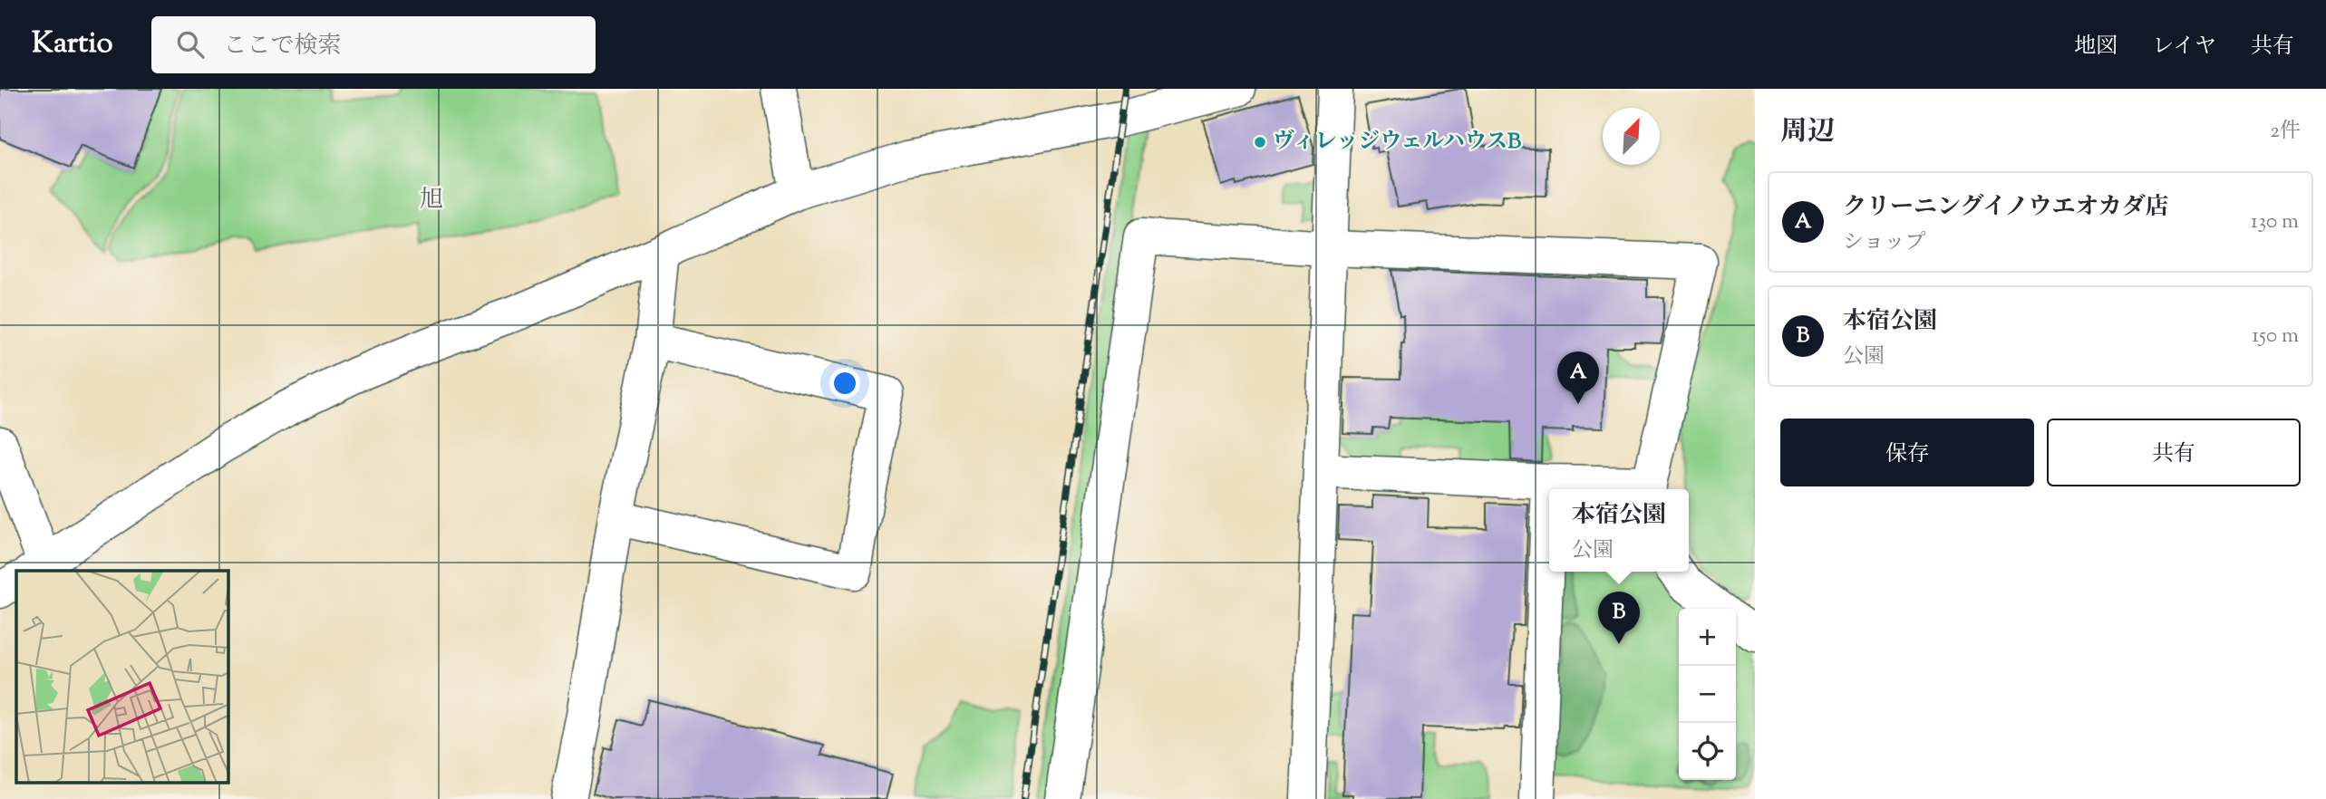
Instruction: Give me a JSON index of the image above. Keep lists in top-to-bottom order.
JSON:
{
  "districts": ["旭"],
  "places": ["ヴィレッジウェルハウスB"],
  "north": "top right",
  "page": {
    "header": "Kartio",
    "search": "ここで検索",
    "nav": ["地図", "レイヤ", "共有"],
    "heading": ["周辺", "2件"],
    "list": [
      {
        "mark": "A",
        "name": "クリーニングイノウエオカダ店",
        "note": "ショップ",
        "value": "130 m"
      },
      {
        "mark": "B",
        "name": "本宿公園",
        "note": "公園",
        "value": "150 m"
      }
    ],
    "pins": ["A", "B"],
    "buttons": ["保存", "共有"],
    "popup": ["本宿公園", "公園"],
    "map_buttons": ["+", "−"]
  }
}
